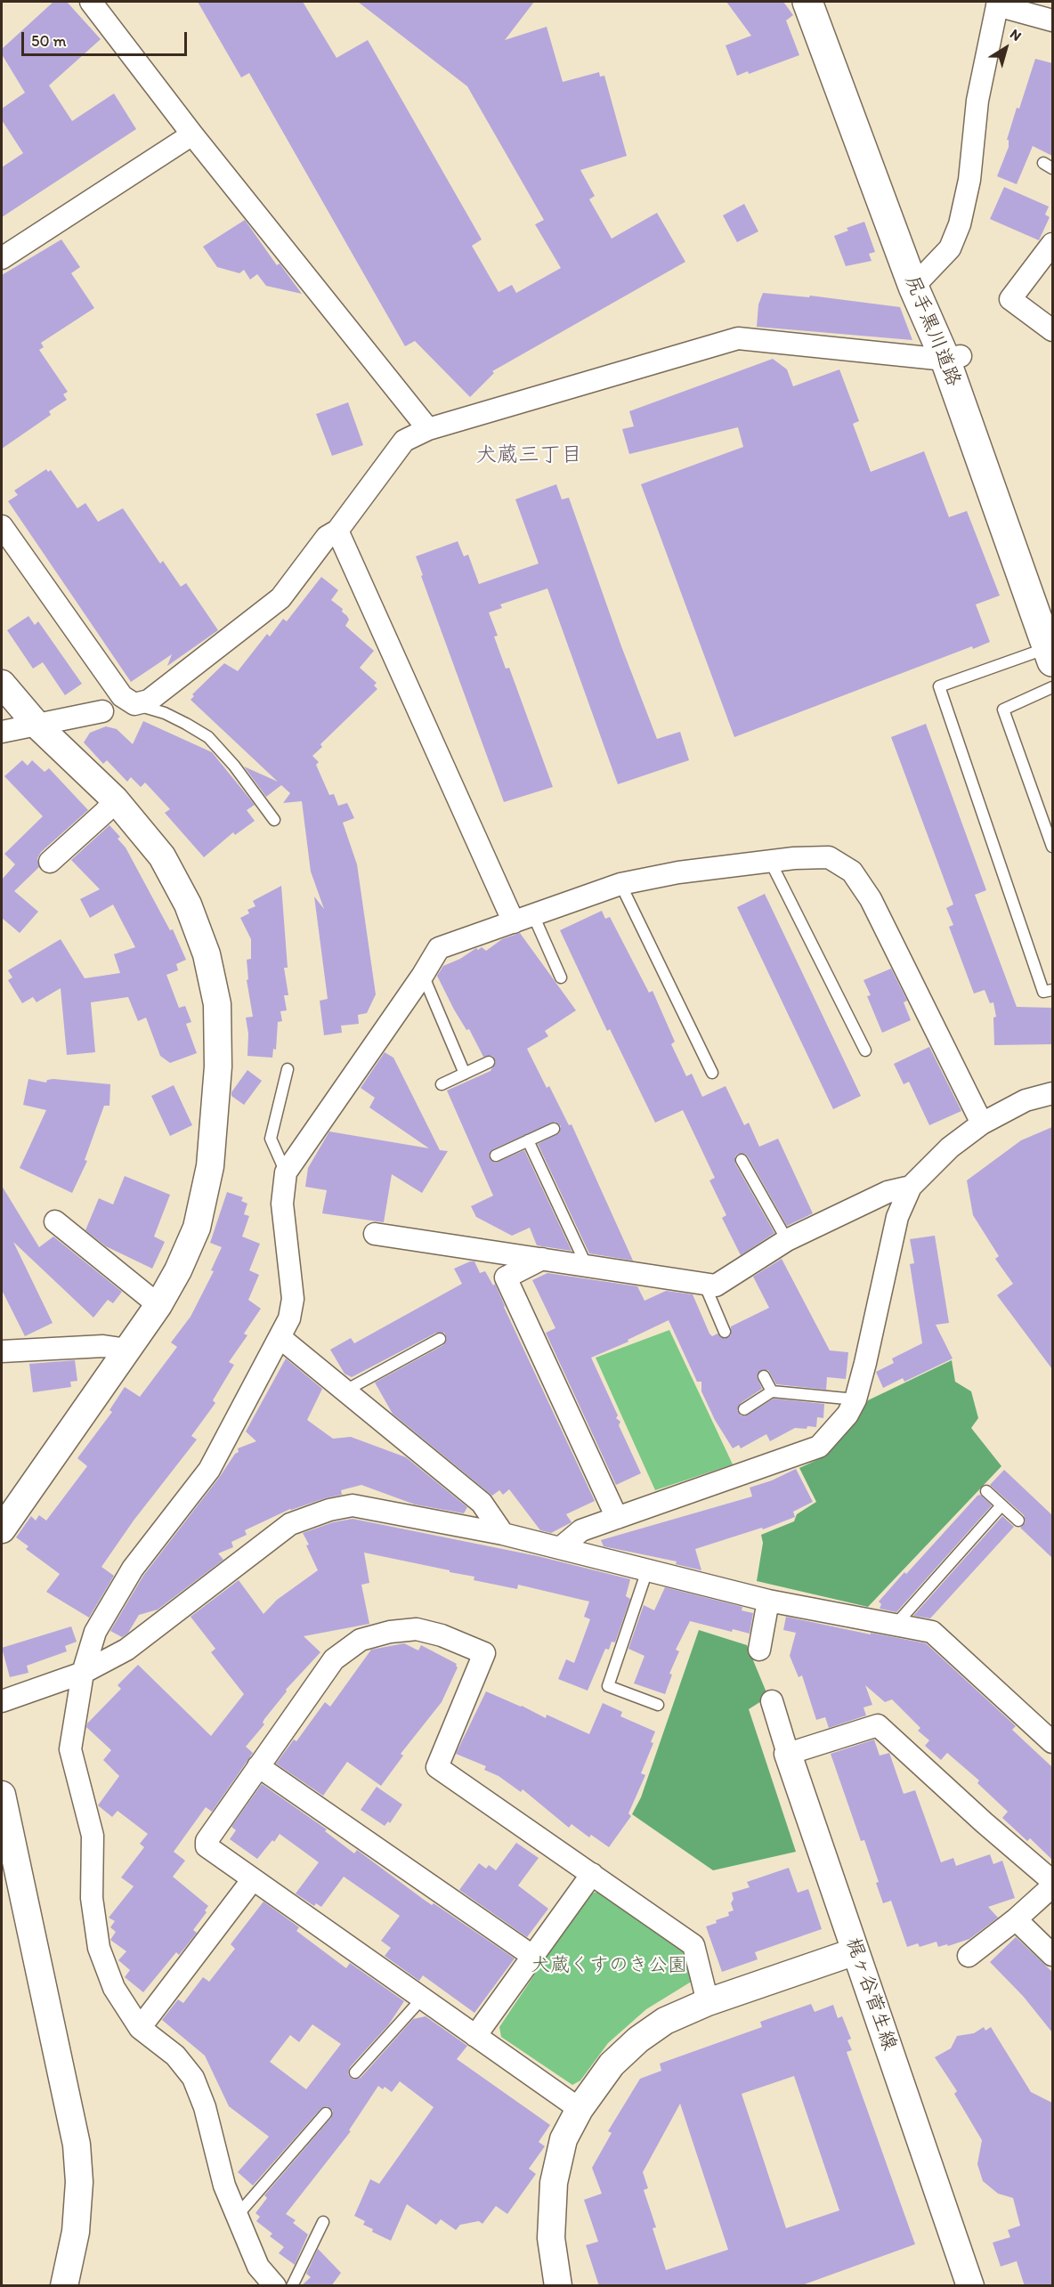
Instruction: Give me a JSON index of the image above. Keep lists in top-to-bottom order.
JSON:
{
  "streets": {
    "main road": ["尻手黒川道路"],
    "street": ["梶ヶ谷菅生線"]
  },
  "districts": ["犬蔵三丁目"],
  "parks": ["犬蔵くすのき公園"],
  "scale_bar": "50 m",
  "north": "top right"
}
